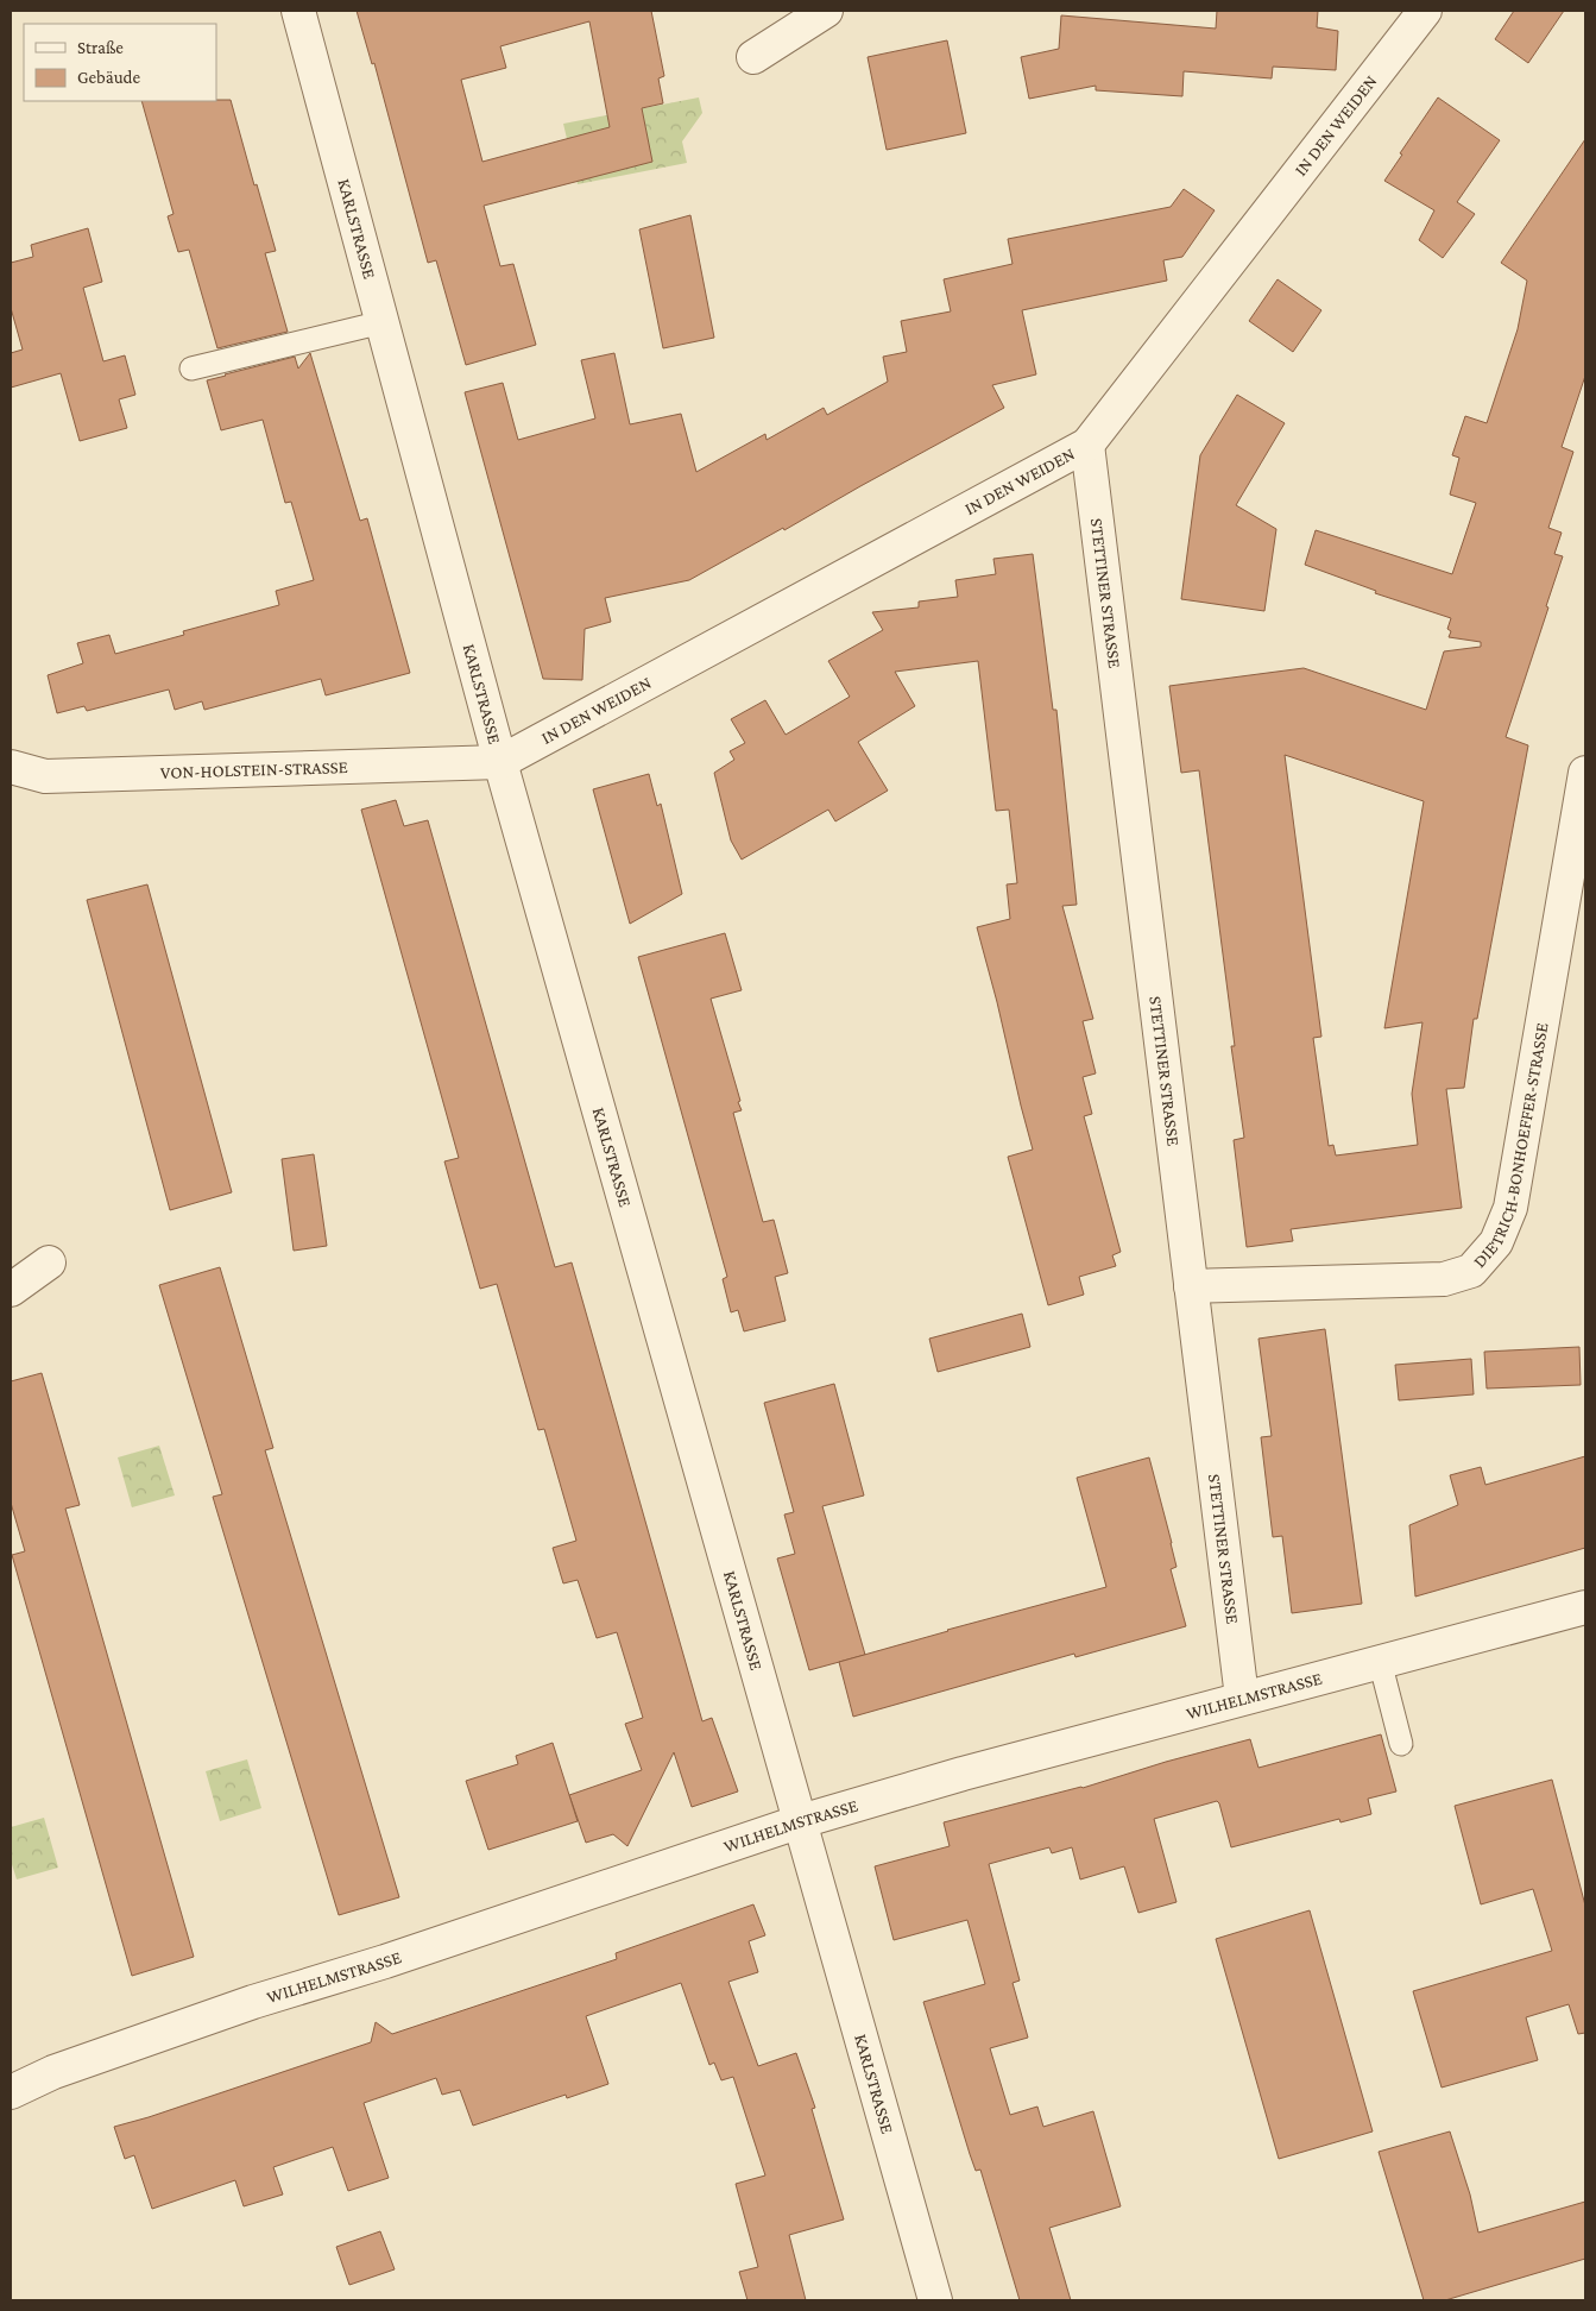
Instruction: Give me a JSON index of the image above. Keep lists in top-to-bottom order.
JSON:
{
  "streets": {
    "street": [
      "IN DEN WEIDEN",
      "KARLSTRASSE",
      "STETTINER STRASSE",
      "VON-HOLSTEIN-STRASSE",
      "DIETRICH-BONHOEFFER-STRASSE",
      "WILHELMSTRASSE"
    ]
  },
  "crossings": [
    ["IN DEN WEIDEN", "KARLSTRASSE"],
    ["IN DEN WEIDEN", "STETTINER STRASSE"],
    ["IN DEN WEIDEN", "VON-HOLSTEIN-STRASSE"],
    ["KARLSTRASSE", "VON-HOLSTEIN-STRASSE"],
    ["KARLSTRASSE", "WILHELMSTRASSE"],
    ["STETTINER STRASSE", "DIETRICH-BONHOEFFER-STRASSE"],
    ["STETTINER STRASSE", "WILHELMSTRASSE"]
  ],
  "legend": ["Straße", "Gebäude"]
}
